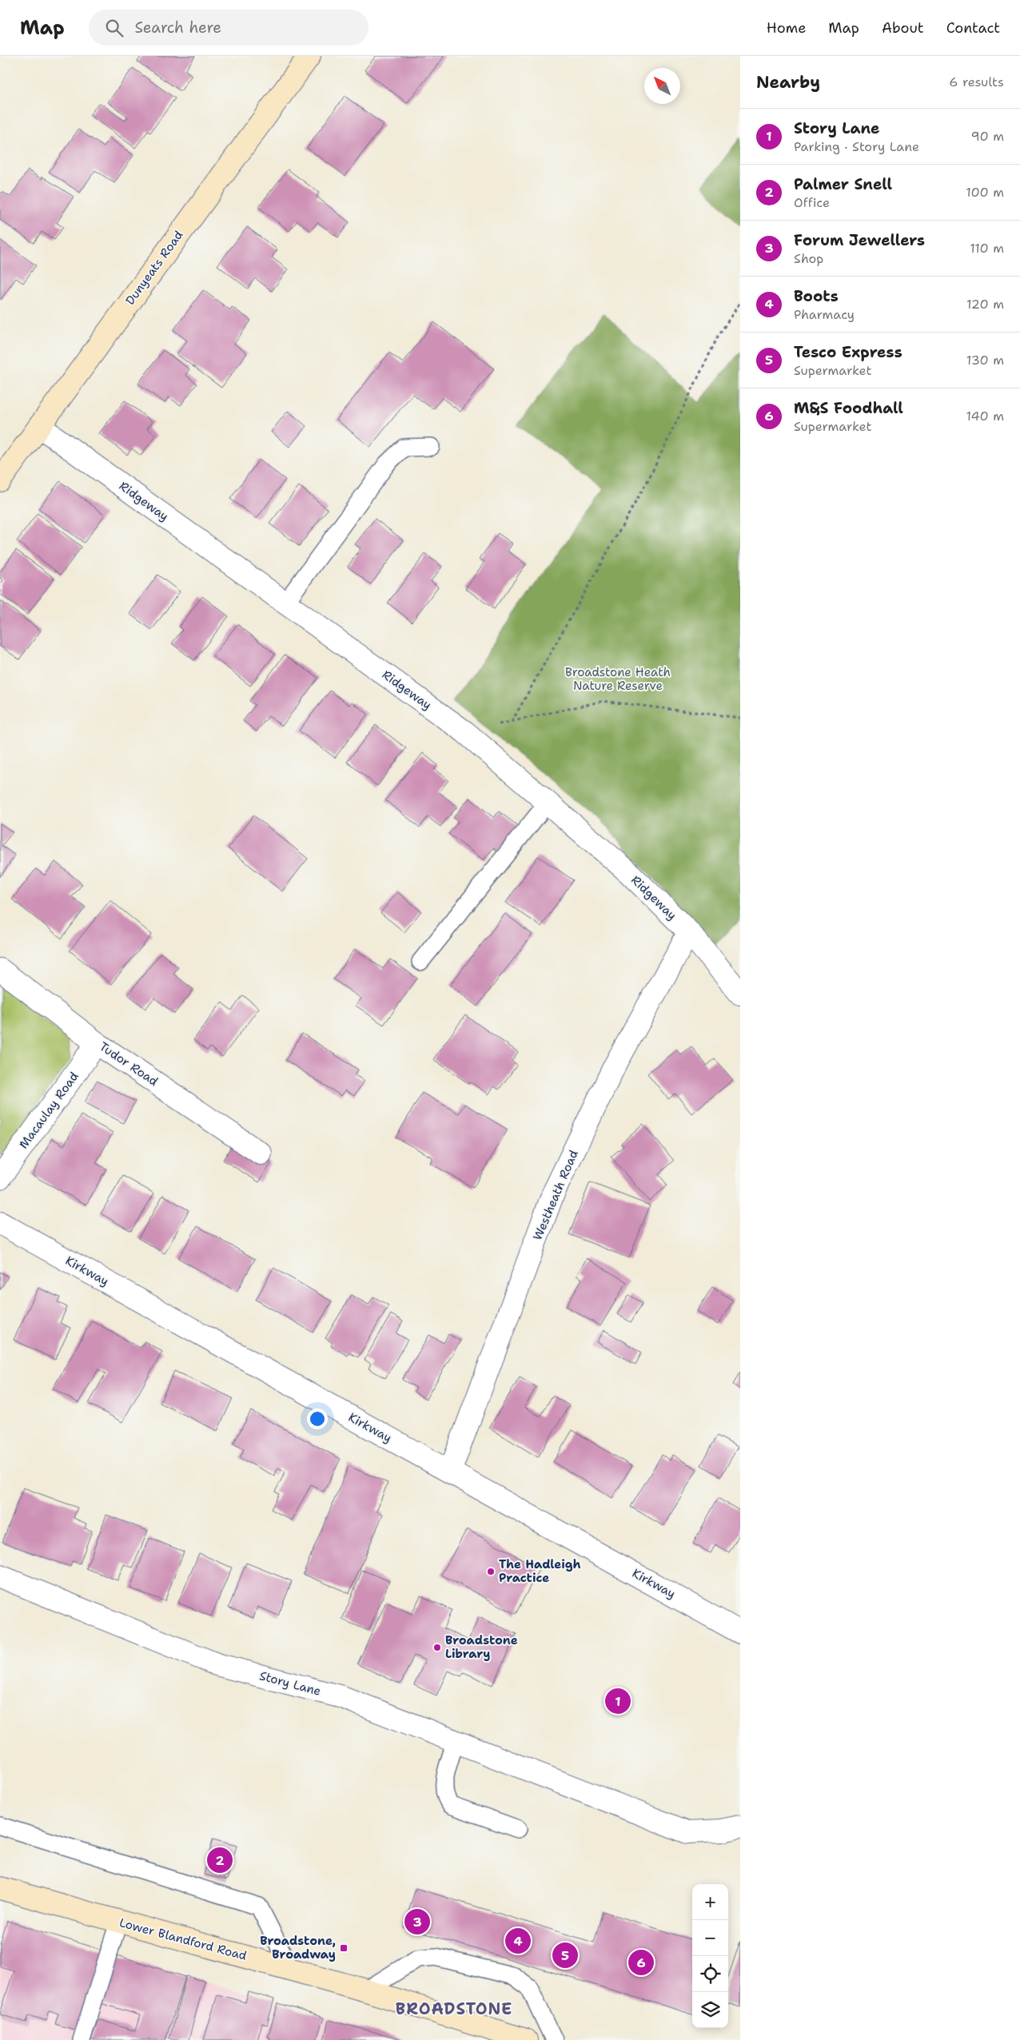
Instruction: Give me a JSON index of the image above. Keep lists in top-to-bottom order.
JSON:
{
  "streets": {
    "main road": ["Dunyeats Road", "Lower Blandford Road"],
    "street": [
      "Ridgeway",
      "Tudor Road",
      "Macaulay Road",
      "Westheath Road",
      "Kirkway",
      "Story Lane"
    ]
  },
  "crossings": [
    ["Dunyeats Road", "Ridgeway"],
    ["Ridgeway", "Westheath Road"],
    ["Tudor Road", "Macaulay Road"],
    ["Westheath Road", "Kirkway"]
  ],
  "districts": ["BROADSTONE"],
  "parks": ["Broadstone Heath Nature Reserve"],
  "places": {
    "other": ["The Hadleigh Practice", "Broadstone Library"],
    "transit": ["Broadstone, Broadway"]
  },
  "north": "top left",
  "page": {
    "header": "Map",
    "search": "Search here",
    "nav": [
      "Home",
      "Map",
      "About",
      "Contact"
    ],
    "heading": ["Nearby", "6 results"],
    "list": [
      {
        "mark": "1",
        "name": "Story Lane",
        "note": "Parking · Story Lane",
        "value": "90 m"
      },
      {
        "mark": "2",
        "name": "Palmer Snell",
        "note": "Office",
        "value": "100 m"
      },
      {
        "mark": "3",
        "name": "Forum Jewellers",
        "note": "Shop",
        "value": "110 m"
      },
      {
        "mark": "4",
        "name": "Boots",
        "note": "Pharmacy",
        "value": "120 m"
      },
      {
        "mark": "5",
        "name": "Tesco Express",
        "note": "Supermarket",
        "value": "130 m"
      },
      {
        "mark": "6",
        "name": "M&S Foodhall",
        "note": "Supermarket",
        "value": "140 m"
      }
    ],
    "pins": [
      "1",
      "2",
      "3",
      "4",
      "5",
      "6"
    ],
    "map_buttons": ["+", "−"]
  }
}
